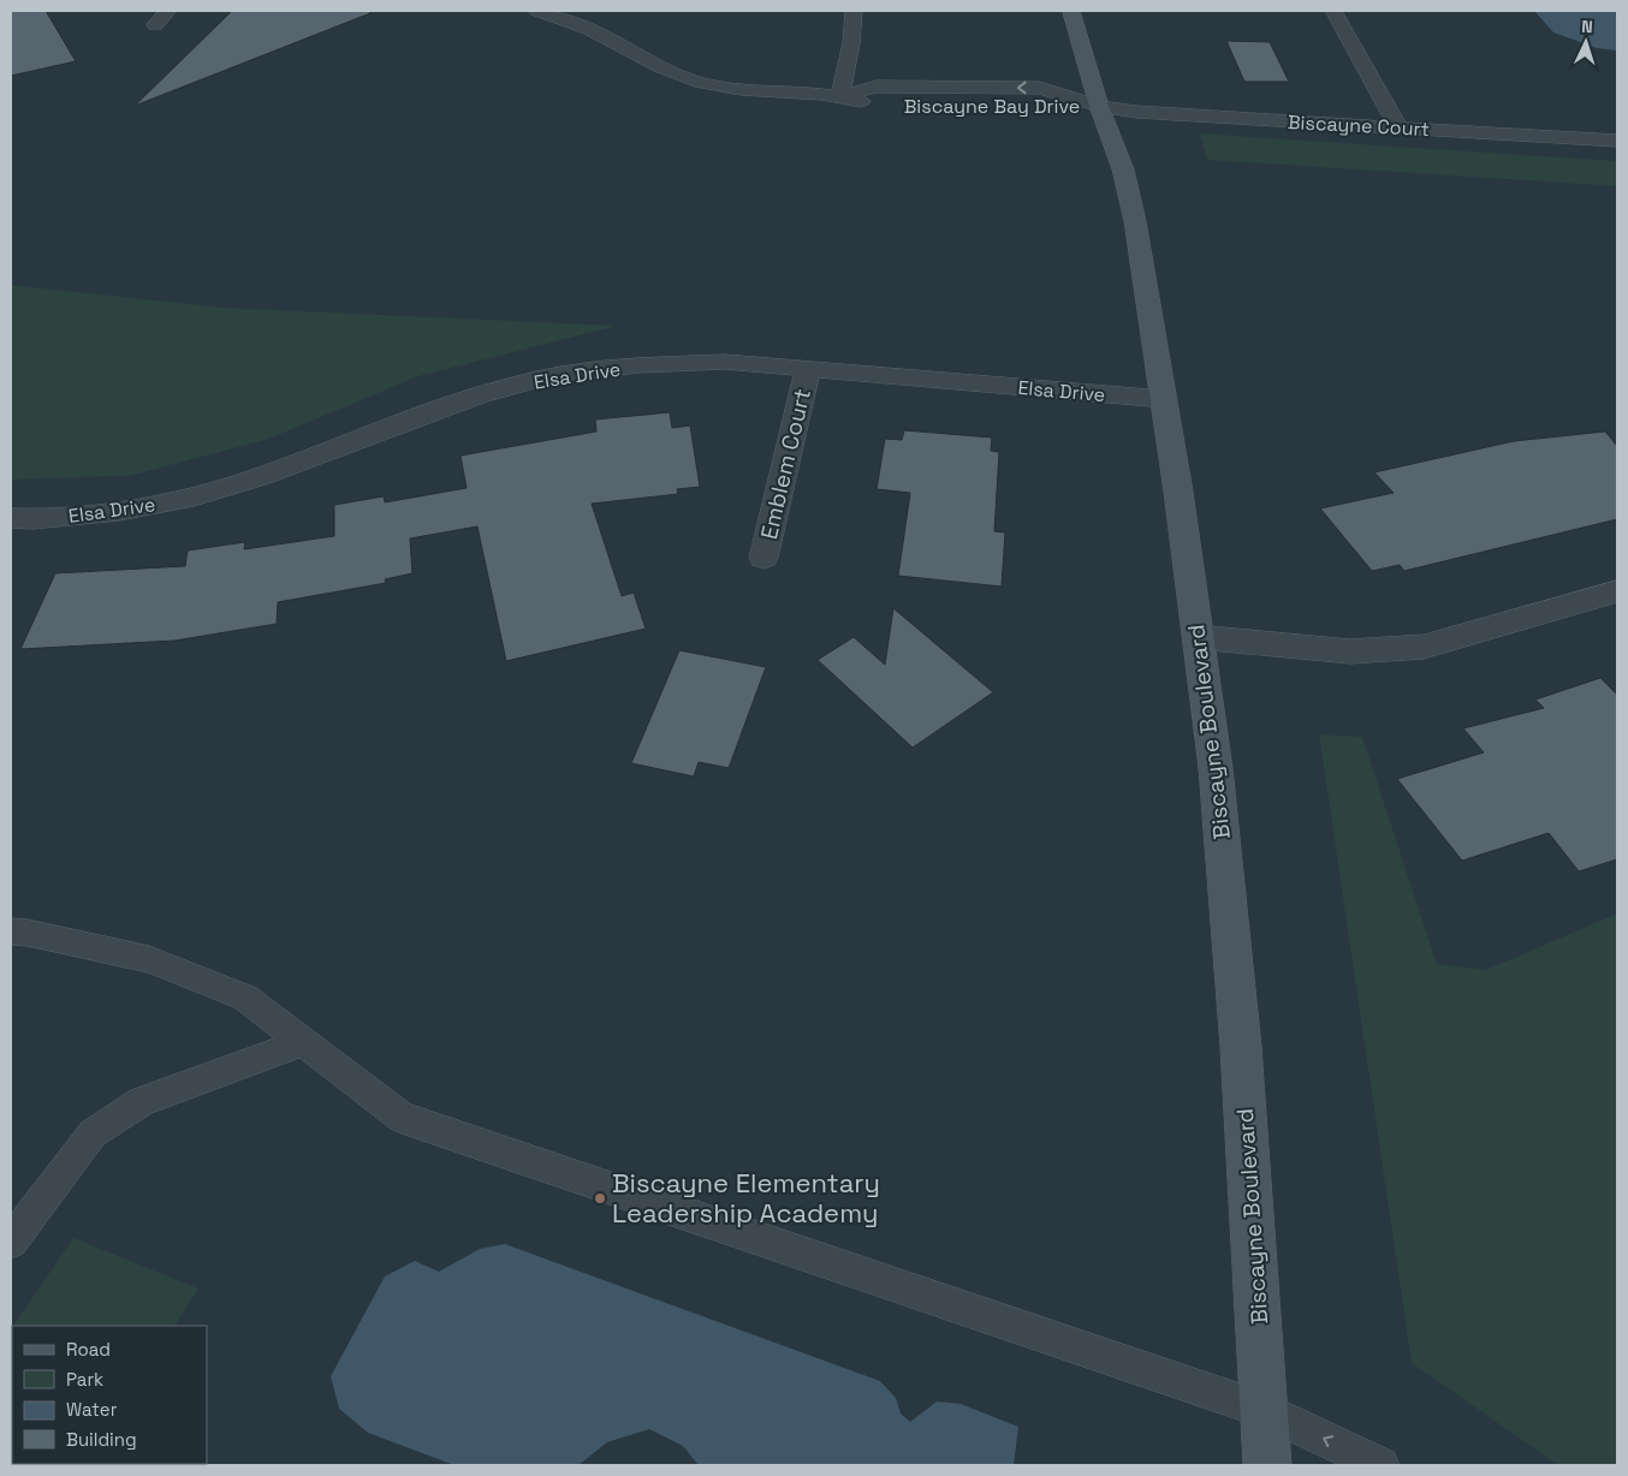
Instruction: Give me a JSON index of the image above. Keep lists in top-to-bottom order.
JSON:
{
  "streets": {
    "street": [
      "Biscayne Bay Drive",
      "Biscayne Court",
      "Elsa Drive",
      "Emblem Court",
      "Biscayne Boulevard"
    ]
  },
  "crossings": [
    ["Biscayne Bay Drive", "Biscayne Court"],
    ["Biscayne Bay Drive", "Biscayne Boulevard"],
    ["Biscayne Court", "Biscayne Boulevard"],
    ["Elsa Drive", "Emblem Court"],
    ["Elsa Drive", "Biscayne Boulevard"]
  ],
  "places": ["Biscayne Elementary Leadership Academy"],
  "legend": [
    "Road",
    "Park",
    "Water",
    "Building"
  ],
  "north": "top"
}
